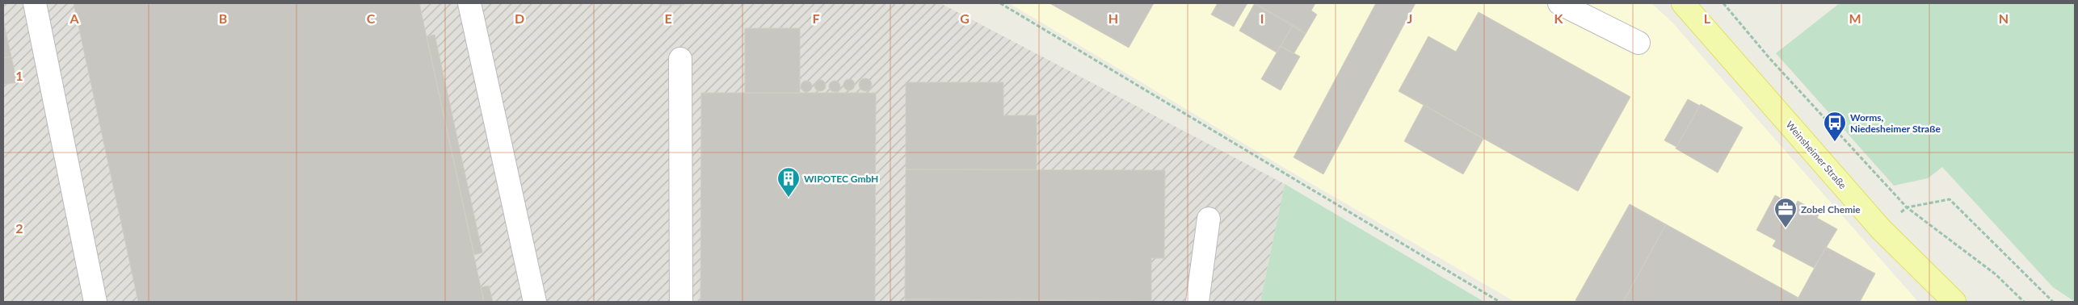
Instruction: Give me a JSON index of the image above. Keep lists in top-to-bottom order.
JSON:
{
  "streets": {
    "main road": ["Weinsheimer Straße"]
  },
  "places": {
    "bus stop": ["Worms, Niedesheimer Straße"],
    "building": ["WIPOTEC GmbH"],
    "office": ["Zobel Chemie"]
  },
  "grid": {
    "columns": [
      "A",
      "B",
      "C",
      "D",
      "E",
      "F",
      "G",
      "H",
      "I",
      "J",
      "K",
      "L",
      "M",
      "N"
    ],
    "rows": ["1", "2"]
  }
}
